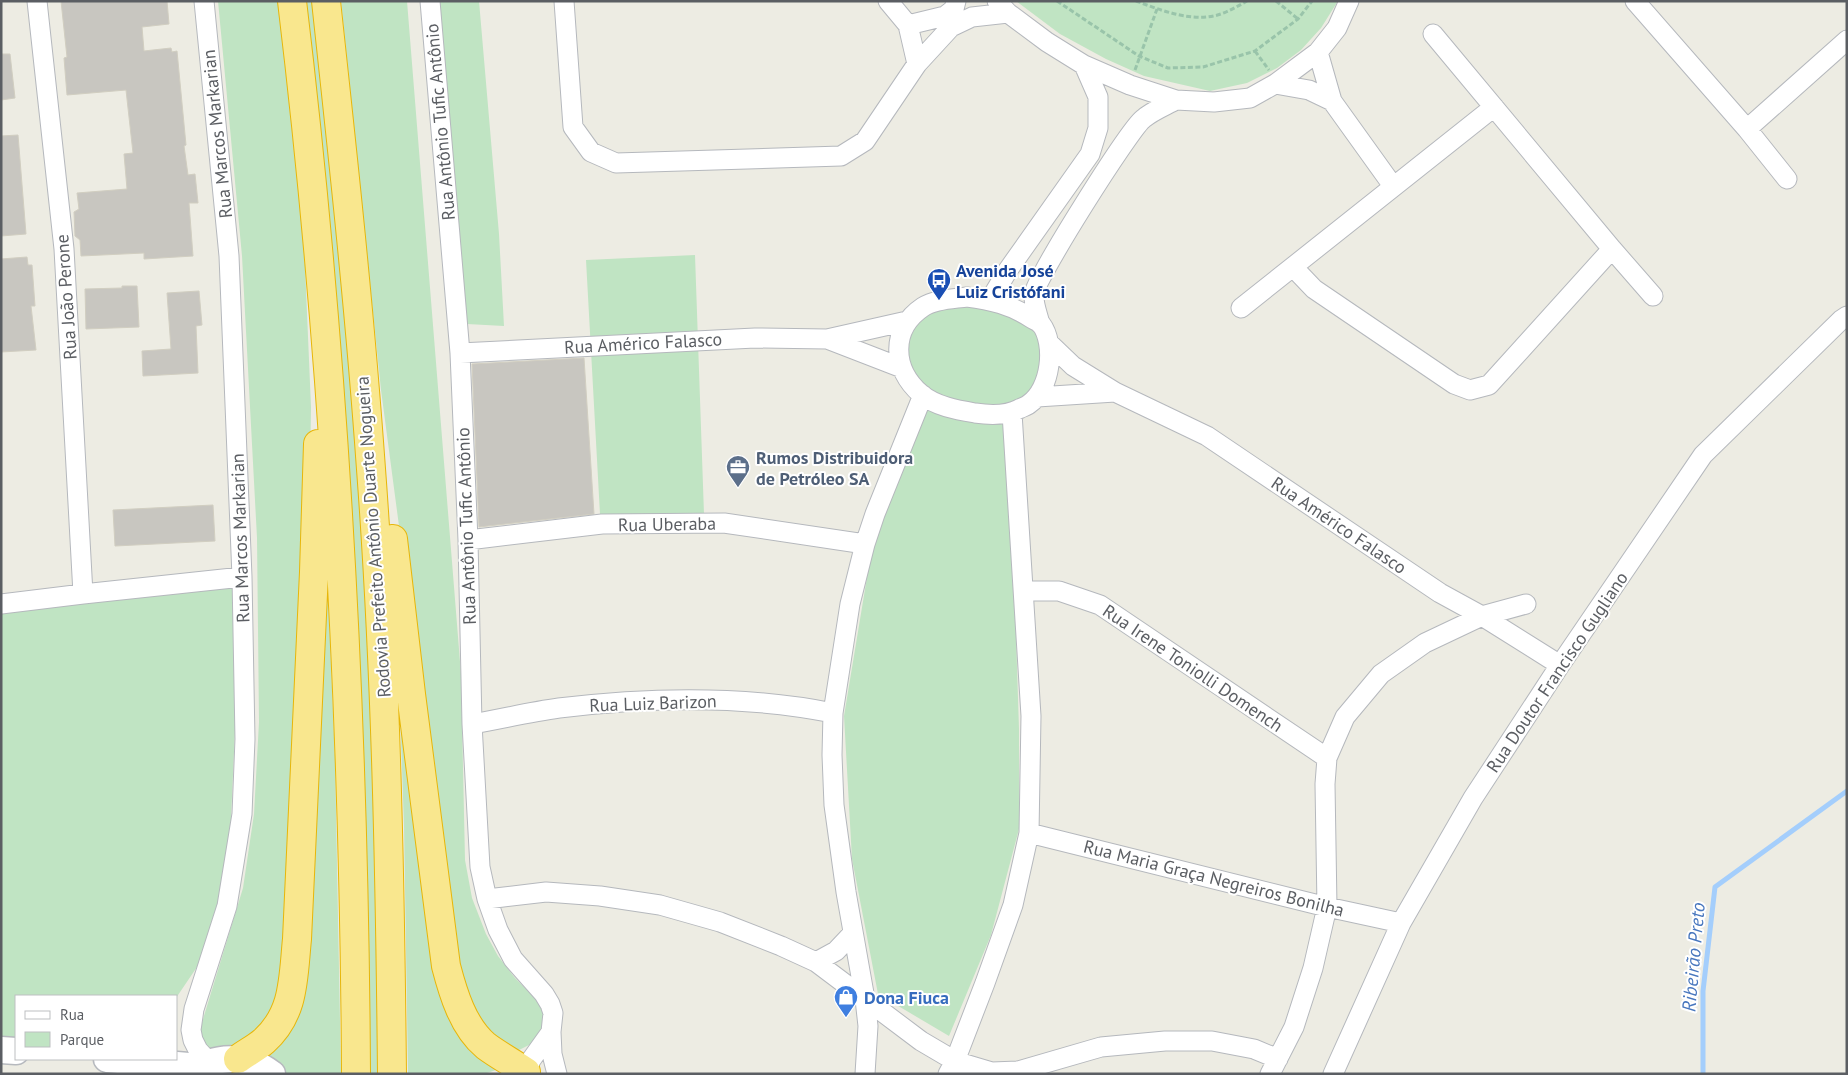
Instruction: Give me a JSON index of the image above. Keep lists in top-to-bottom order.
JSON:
{
  "streets": {
    "highway": ["Rodovia Prefeito Antônio Duarte Nogueira"],
    "street": [
      "Rua Antônio Tufic Antônio",
      "Rua Marcos Markarian",
      "Rua João Perone",
      "Rua Américo Falasco",
      "Rua Uberaba",
      "Rua Irene Toniolli Domench",
      "Rua Doutor Francisco Gugliano",
      "Rua Luiz Barizon",
      "Rua Maria Graça Negreiros Bonilha"
    ]
  },
  "crossings": [
    ["Rua Antônio Tufic Antônio", "Rua Américo Falasco"],
    ["Rua Antônio Tufic Antônio", "Rua Uberaba"],
    ["Rua Antônio Tufic Antônio", "Rua Luiz Barizon"],
    ["Rua Américo Falasco", "Rua Doutor Francisco Gugliano"],
    ["Rua Doutor Francisco Gugliano", "Rua Maria Graça Negreiros Bonilha"]
  ],
  "water": ["Ribeirão Preto"],
  "places": {
    "bus stop": ["Avenida José Luiz Cristófani"],
    "office": ["Rumos Distribuidora de Petróleo SA"],
    "shop": ["Dona Fiuca"]
  },
  "legend": ["Rua", "Parque"]
}
